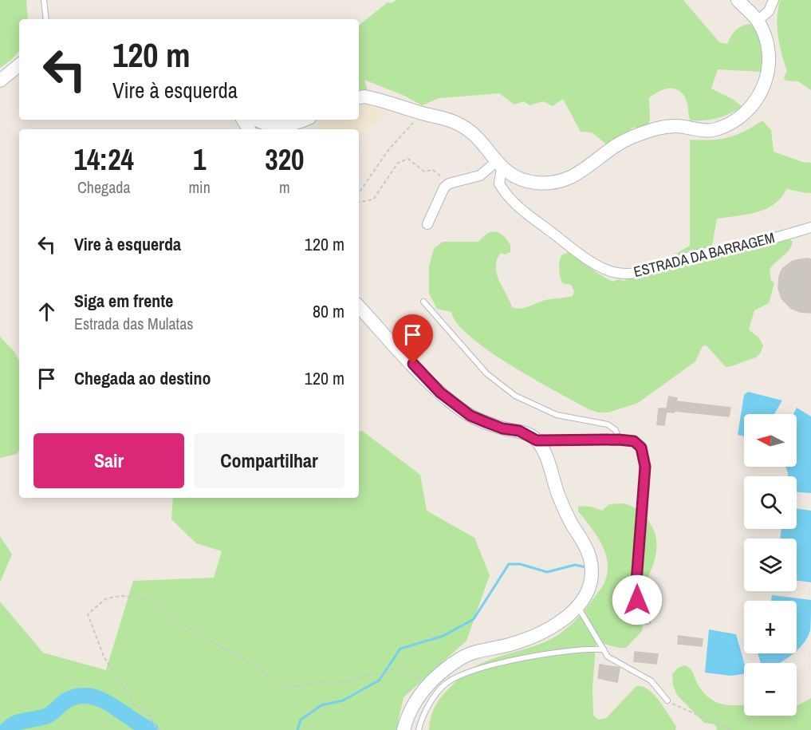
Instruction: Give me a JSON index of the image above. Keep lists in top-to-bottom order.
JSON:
{
  "streets": {
    "street": ["ESTRADA DA BARRAGEM"]
  },
  "north": "left",
  "page": {
    "turn": ["120 m", "Vire à esquerda"],
    "eta": [
      "14:24",
      "Chegada",
      "1",
      "min",
      "320",
      "m"
    ],
    "list": [
      {
        "name": "Vire à esquerda",
        "value": "120 m"
      },
      {
        "name": "Siga em frente",
        "note": "Estrada das Mulatas",
        "value": "80 m"
      },
      {
        "name": "Chegada ao destino",
        "value": "120 m"
      }
    ],
    "map_buttons": ["+", "−"],
    "buttons": ["Sair", "Compartilhar"]
  }
}
